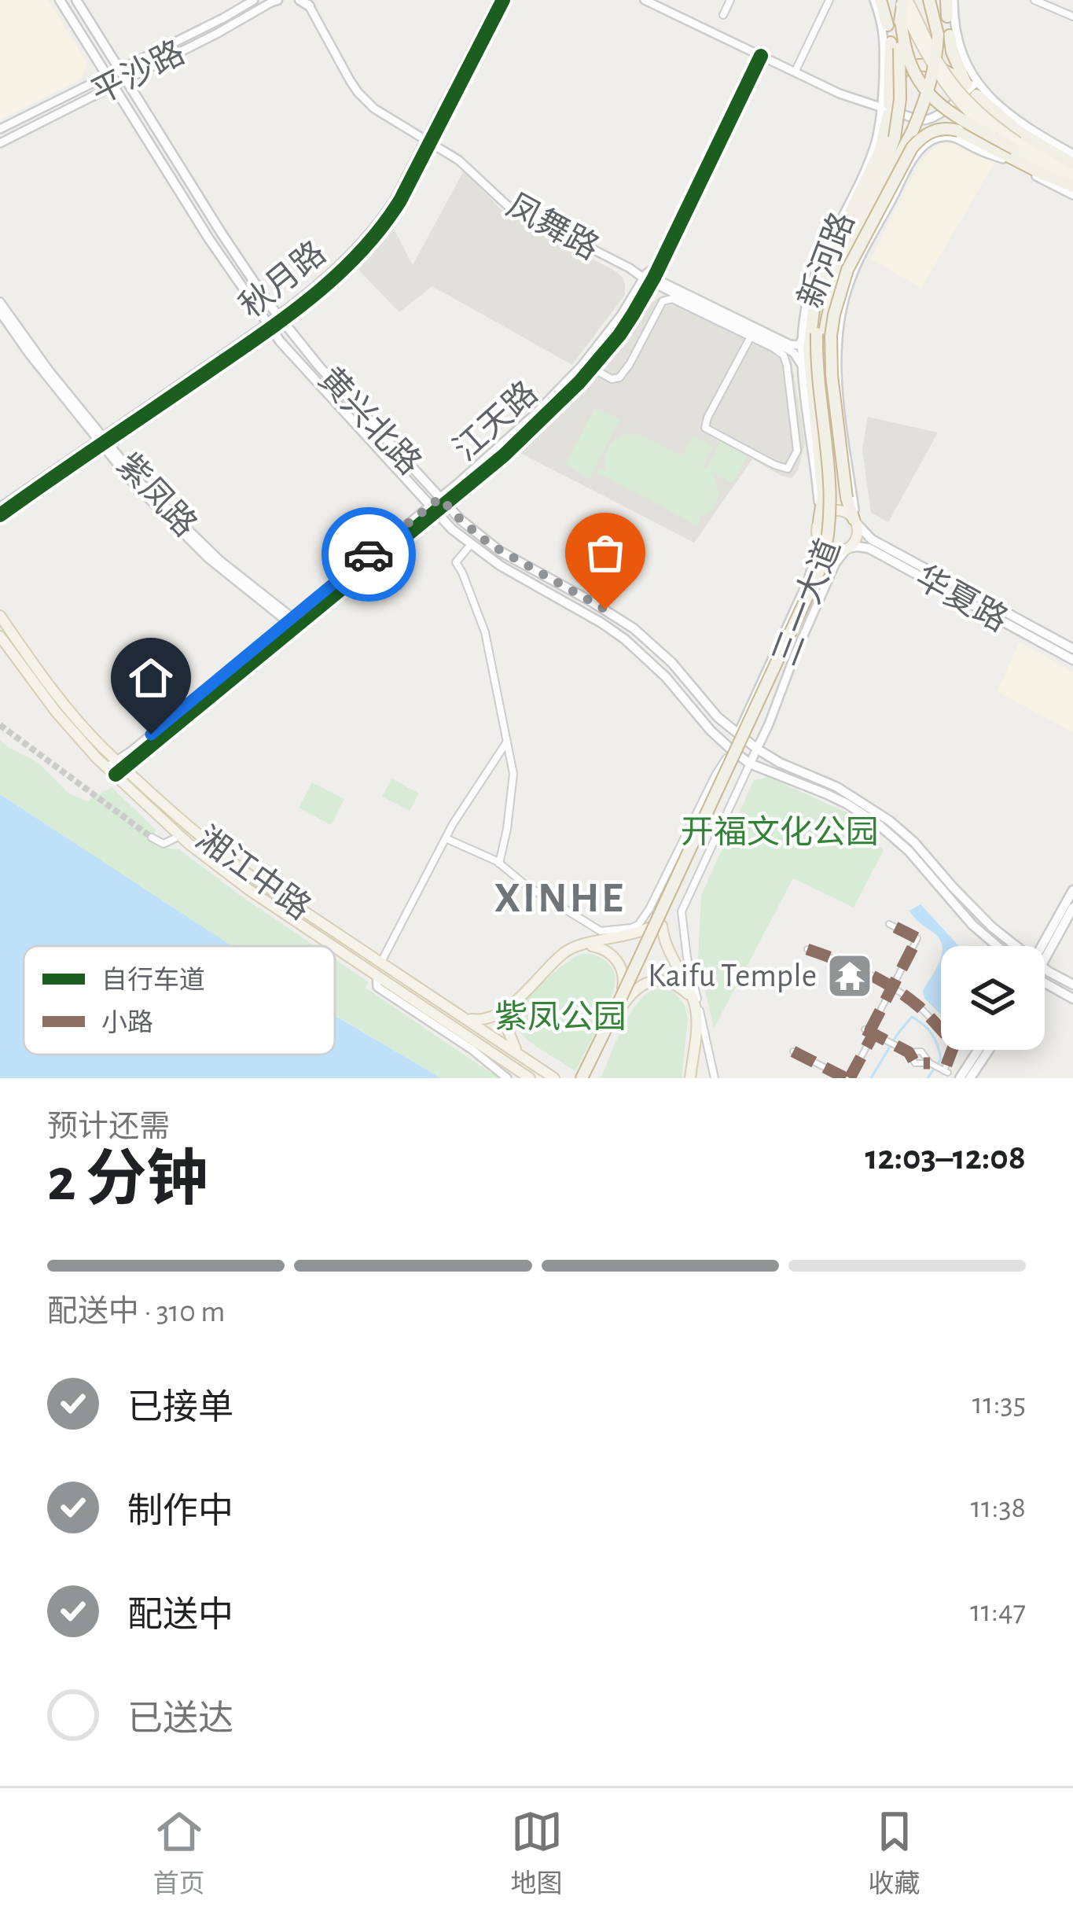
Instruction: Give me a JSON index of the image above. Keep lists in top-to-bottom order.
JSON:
{
  "streets": {
    "highway": ["三一大道"],
    "main road": ["黄兴北路", "华夏路", "湘江中路"],
    "street": [
      "平沙路",
      "凤舞路",
      "新河路",
      "秋月路",
      "江天路",
      "紫凤路"
    ]
  },
  "crossings": [
    ["平沙路", "黄兴北路"],
    ["凤舞路", "新河路"],
    ["凤舞路", "秋月路"],
    ["凤舞路", "江天路"],
    ["新河路", "黄兴北路"],
    ["新河路", "华夏路"],
    ["秋月路", "黄兴北路"],
    ["秋月路", "紫凤路"],
    ["黄兴北路", "江天路"],
    ["江天路", "紫凤路"],
    ["江天路", "湘江中路"]
  ],
  "districts": ["XINHE"],
  "parks": ["开福文化公园", "紫凤公园"],
  "places": {
    "temple": ["Kaifu Temple"]
  },
  "legend": ["自行车道", "小路"],
  "page": {
    "heading": ["2 分钟", "预计还需", "12:03–12:08"],
    "bar": "配送中 · 310 m",
    "list": [
      ["已接单", "11:35"],
      ["制作中", "11:38"],
      ["配送中", "11:47"],
      "已送达"
    ],
    "tabs": ["首页", "地图", "收藏"]
  }
}
